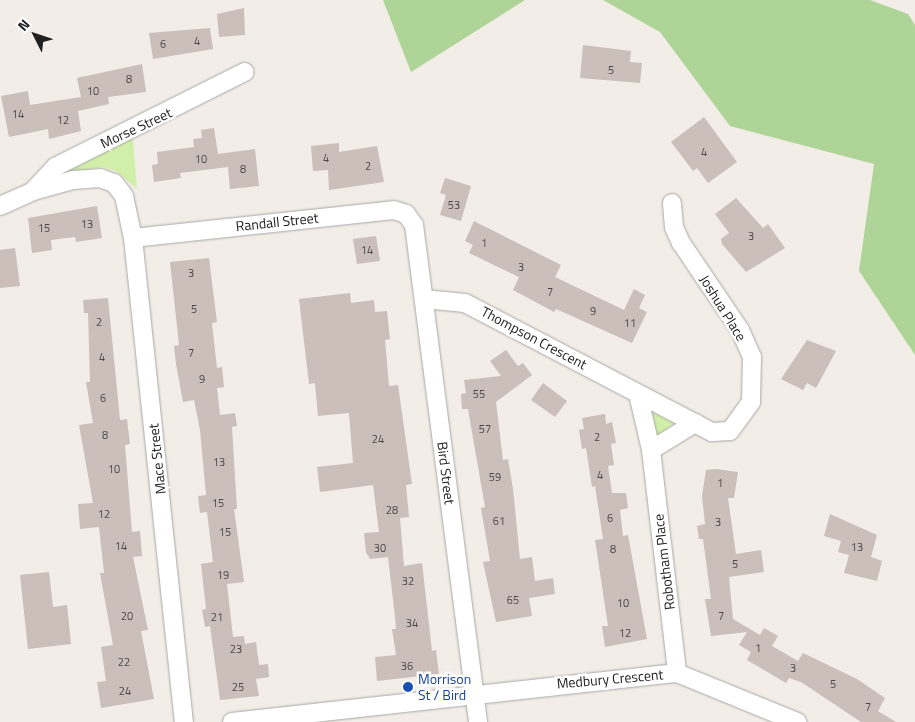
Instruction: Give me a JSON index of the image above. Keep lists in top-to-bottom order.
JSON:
{
  "streets": {
    "street": [
      "Morse Street",
      "Randall Street",
      "Joshua Place",
      "Thompson Crescent",
      "Mace Street",
      "Bird Street",
      "Robotham Place",
      "Medbury Crescent"
    ]
  },
  "crossings": [
    ["Morse Street", "Mace Street"],
    ["Randall Street", "Mace Street"],
    ["Randall Street", "Bird Street"],
    ["Joshua Place", "Thompson Crescent"],
    ["Joshua Place", "Robotham Place"],
    ["Thompson Crescent", "Bird Street"],
    ["Thompson Crescent", "Robotham Place"],
    ["Bird Street", "Medbury Crescent"],
    ["Robotham Place", "Medbury Crescent"]
  ],
  "places": ["Morrison St / Bird"],
  "house_numbers": [
    "4",
    "6",
    "5",
    "8",
    "10",
    "14",
    "12",
    "4",
    "4",
    "10",
    "2",
    "8",
    "53",
    "13",
    "15",
    "3",
    "1",
    "14",
    "3",
    "3",
    "7",
    "5",
    "9",
    "2",
    "11",
    "7",
    "4",
    "9",
    "55",
    "6",
    "57",
    "8",
    "2",
    "24",
    "13",
    "10",
    "4",
    "59",
    "1",
    "15",
    "28",
    "12",
    "6",
    "61",
    "3",
    "15",
    "14",
    "13",
    "30",
    "8",
    "5",
    "19",
    "32",
    "65",
    "10",
    "20",
    "7",
    "21",
    "34",
    "12",
    "1",
    "23",
    "22",
    "36",
    "3",
    "5",
    "25",
    "24",
    "7"
  ],
  "north": "top left"
}
